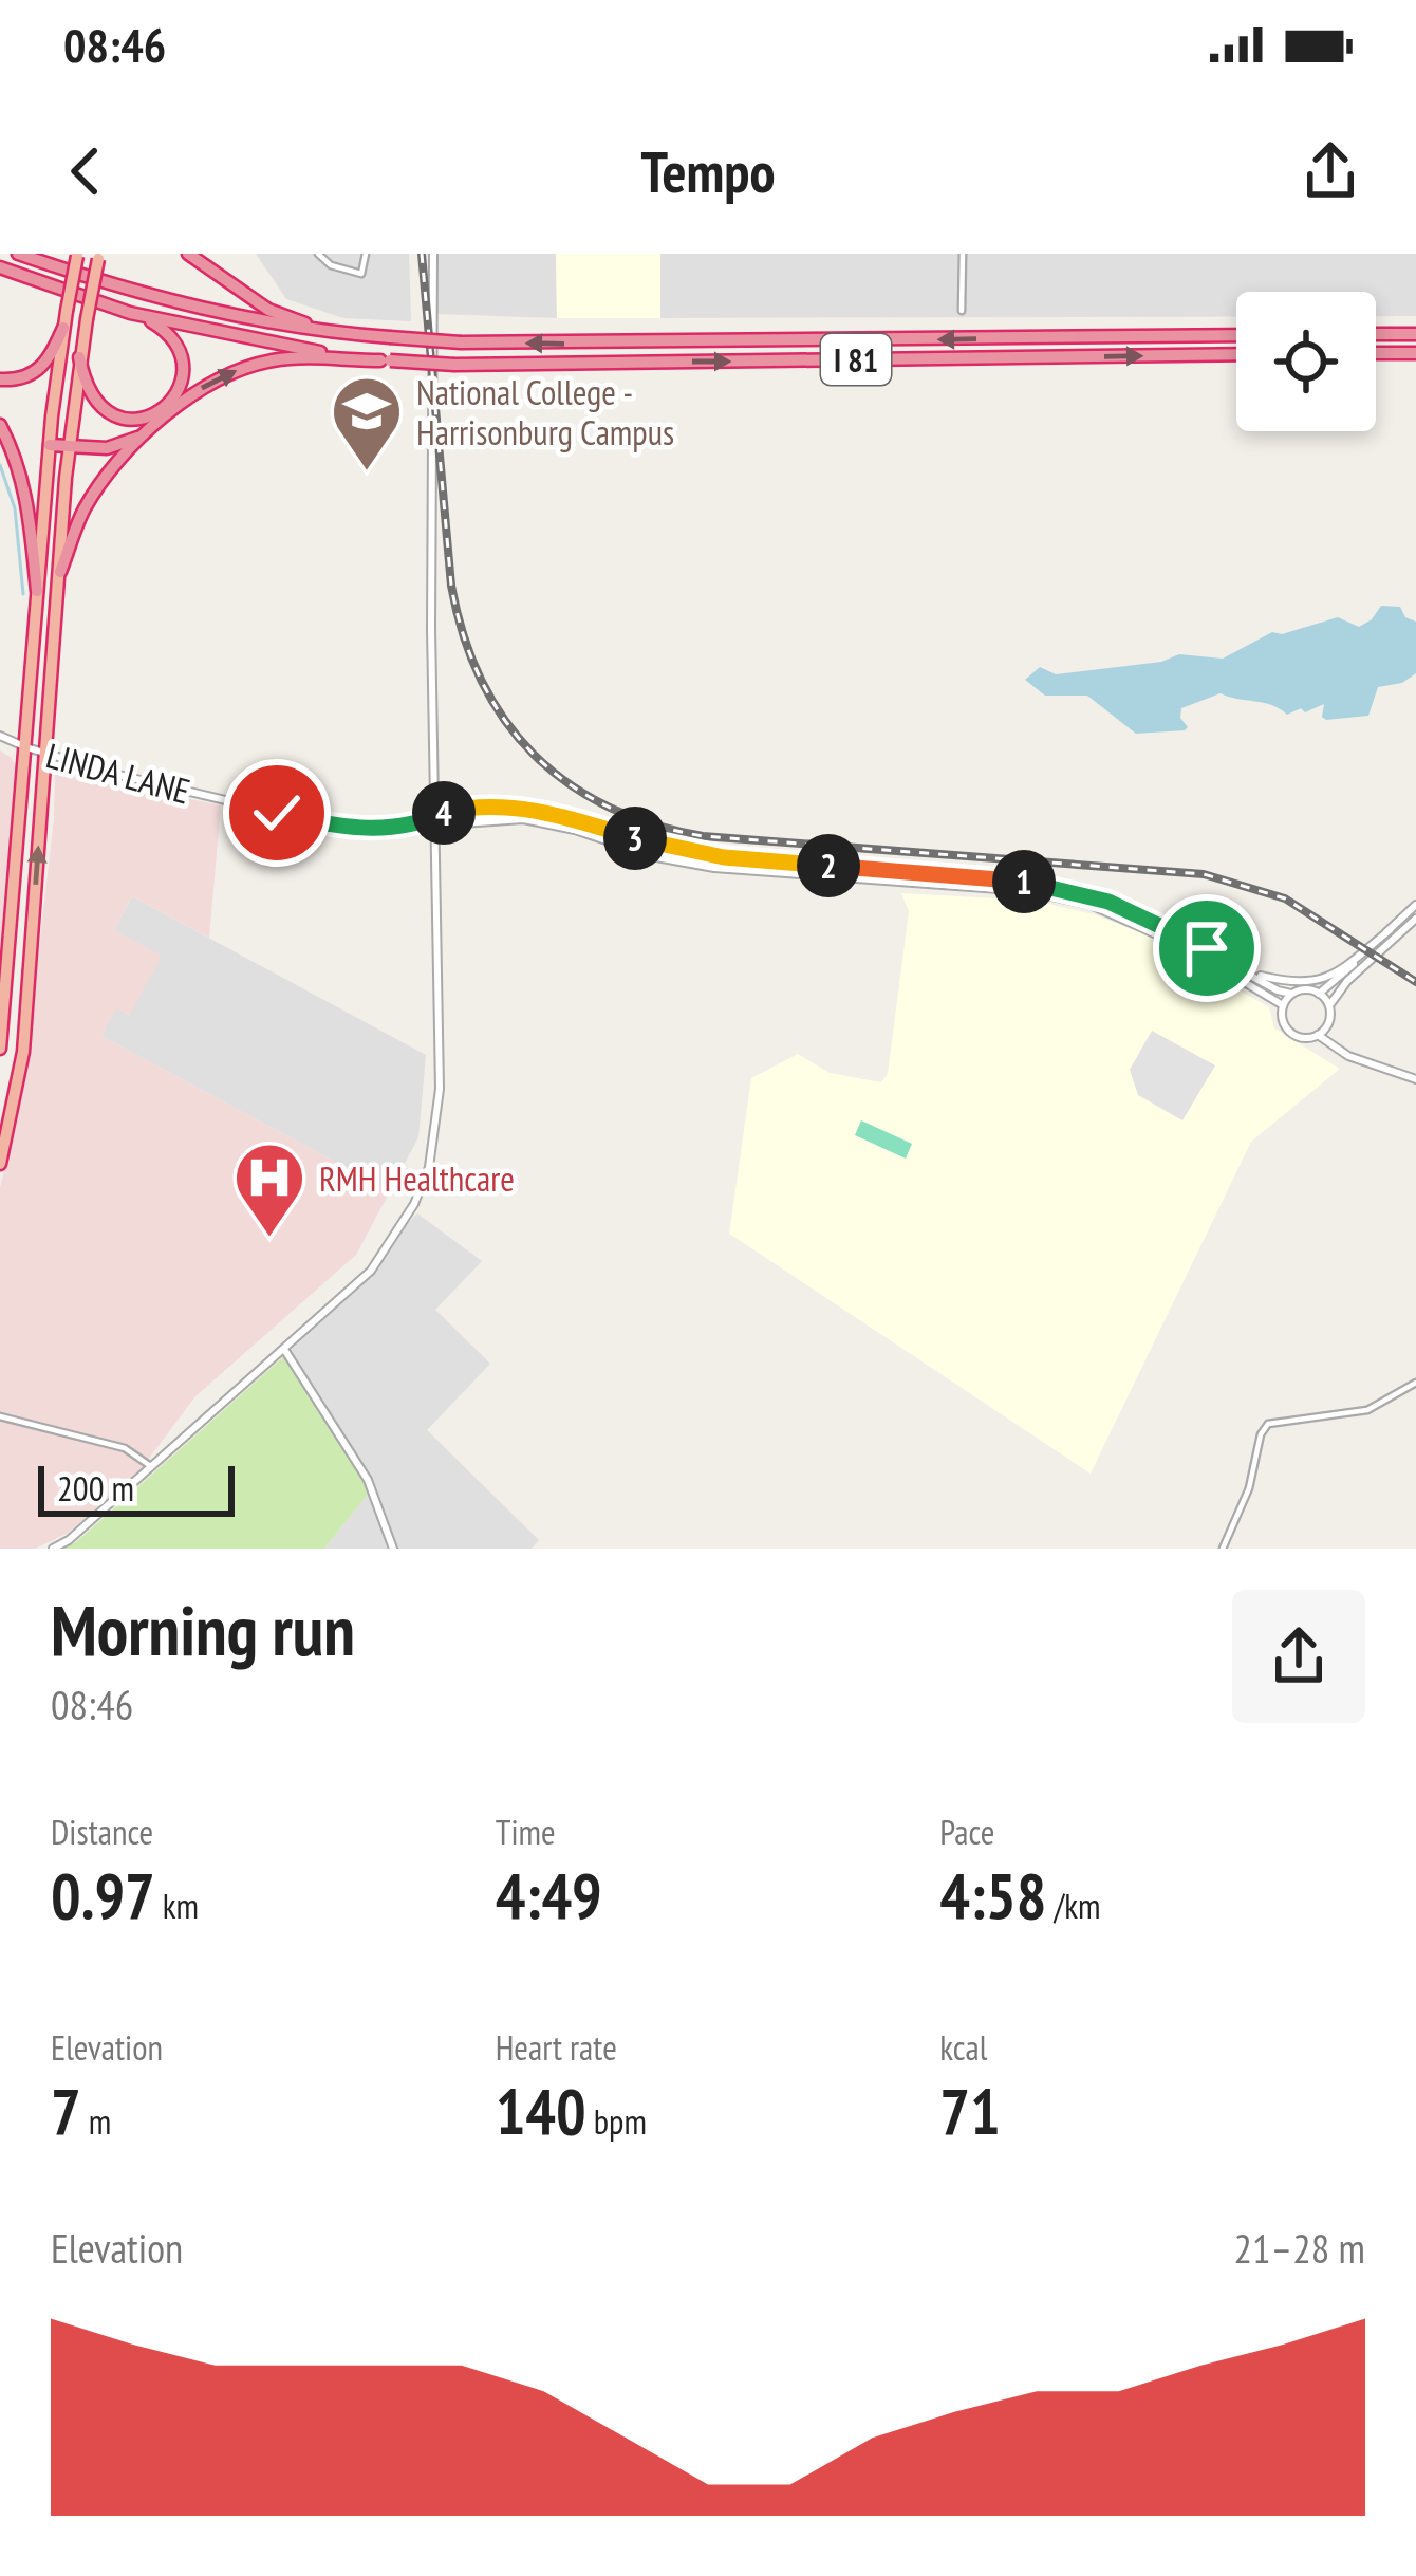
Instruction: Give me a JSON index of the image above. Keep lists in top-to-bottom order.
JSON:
{
  "streets": {
    "highway": ["I 81"],
    "street": ["LINDA LANE"]
  },
  "places": {
    "school or university": ["National College - Harrisonburg Campus"],
    "hospital": ["RMH Healthcare"]
  },
  "scale_bar": "200 m",
  "page": {
    "status": "08:46",
    "header": "Tempo",
    "pins": [
      "4",
      "3",
      "2",
      "1"
    ],
    "scale": "200 m",
    "heading": ["Morning run", "08:46"],
    "stats": [
      ["Distance", "0.97 km"],
      ["Time", "4:49"],
      ["Pace", "4:58 /km"],
      ["Elevation", "7 m"],
      ["Heart rate", "140 bpm"],
      ["kcal", "71"]
    ],
    "chart": ["Elevation", "21–28 m"]
  }
}
